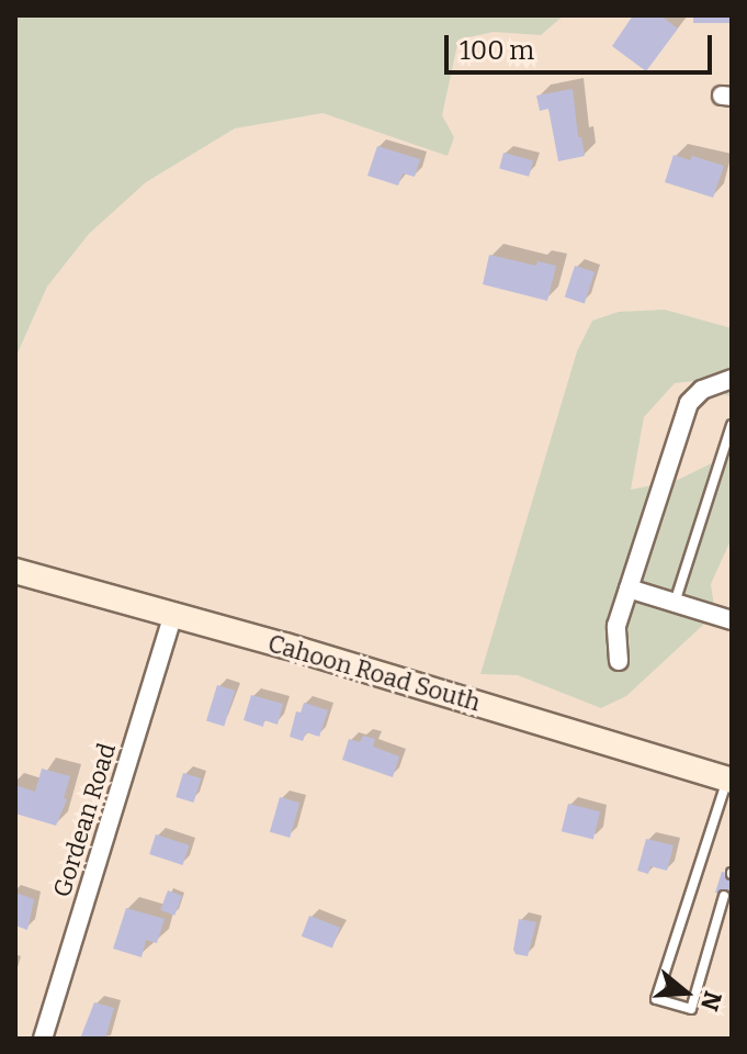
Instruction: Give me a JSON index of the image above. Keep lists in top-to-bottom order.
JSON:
{
  "streets": {
    "main road": ["Cahoon Road South"],
    "street": ["Gordean Road"]
  },
  "crossings": [
    ["Cahoon Road South", "Gordean Road"]
  ],
  "scale_bar": "100 m",
  "north": "right"
}
